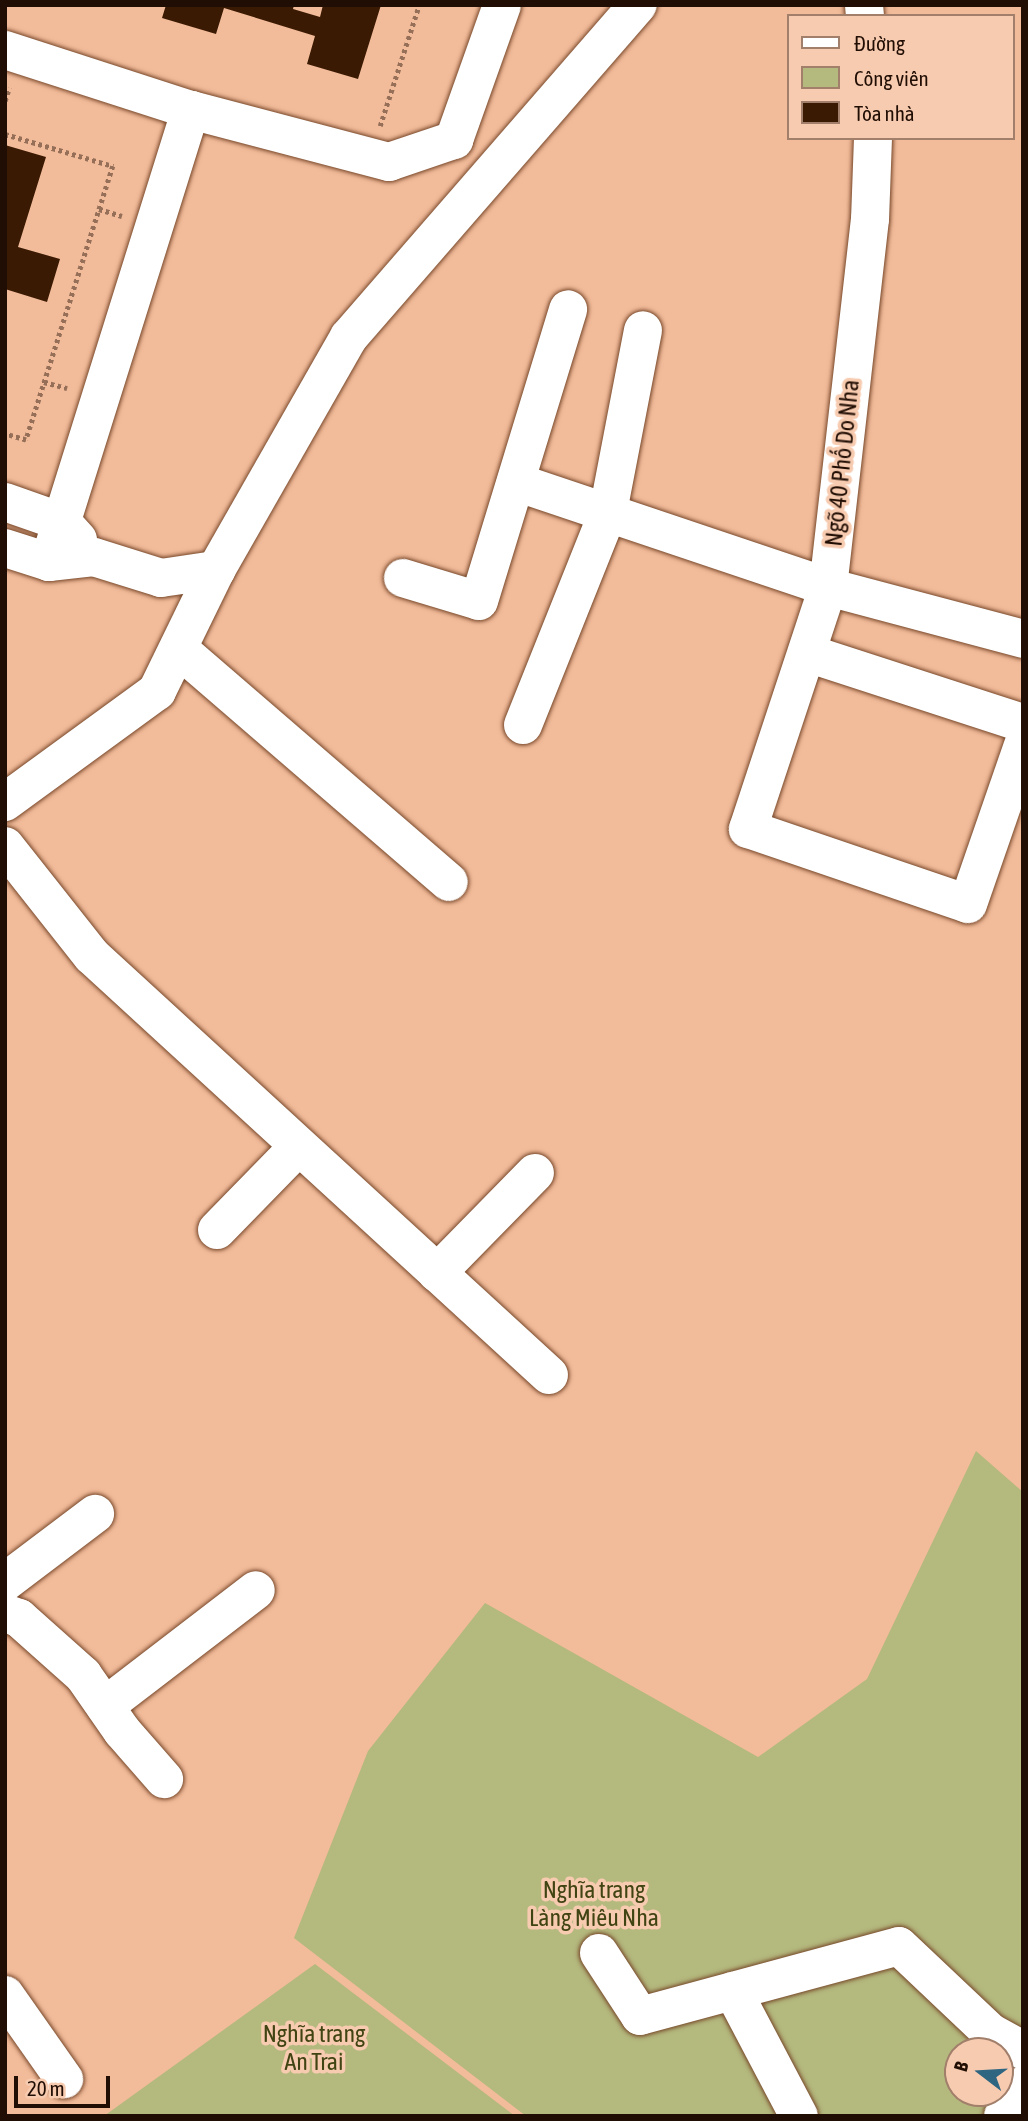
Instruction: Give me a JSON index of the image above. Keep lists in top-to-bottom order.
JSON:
{
  "streets": {
    "street": ["Ngõ 40 Phố Do Nha"]
  },
  "parks": ["Nghĩa trang Làng Miêu Nha", "Nghĩa trang An Trai"],
  "legend": ["Đường", "Công viên", "Tòa nhà"],
  "scale_bar": "20 m",
  "north": "left"
}
